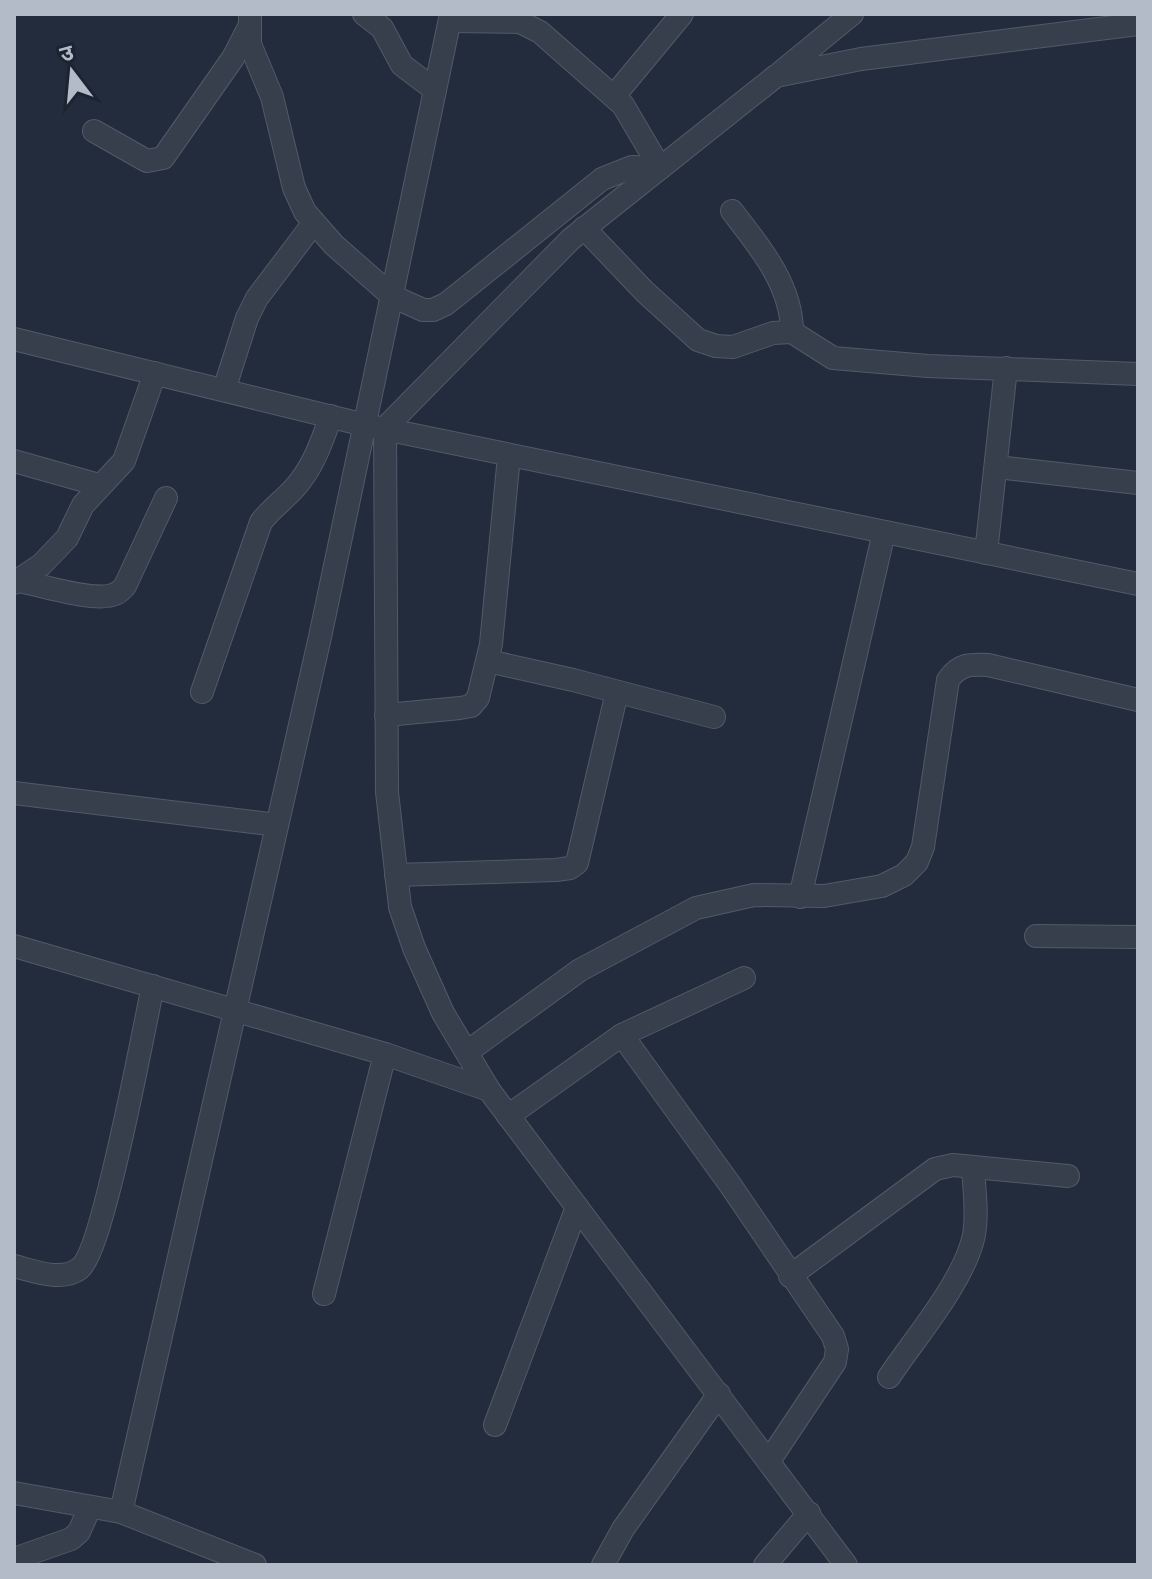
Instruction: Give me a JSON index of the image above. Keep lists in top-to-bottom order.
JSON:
{
  "north": "top"
}
